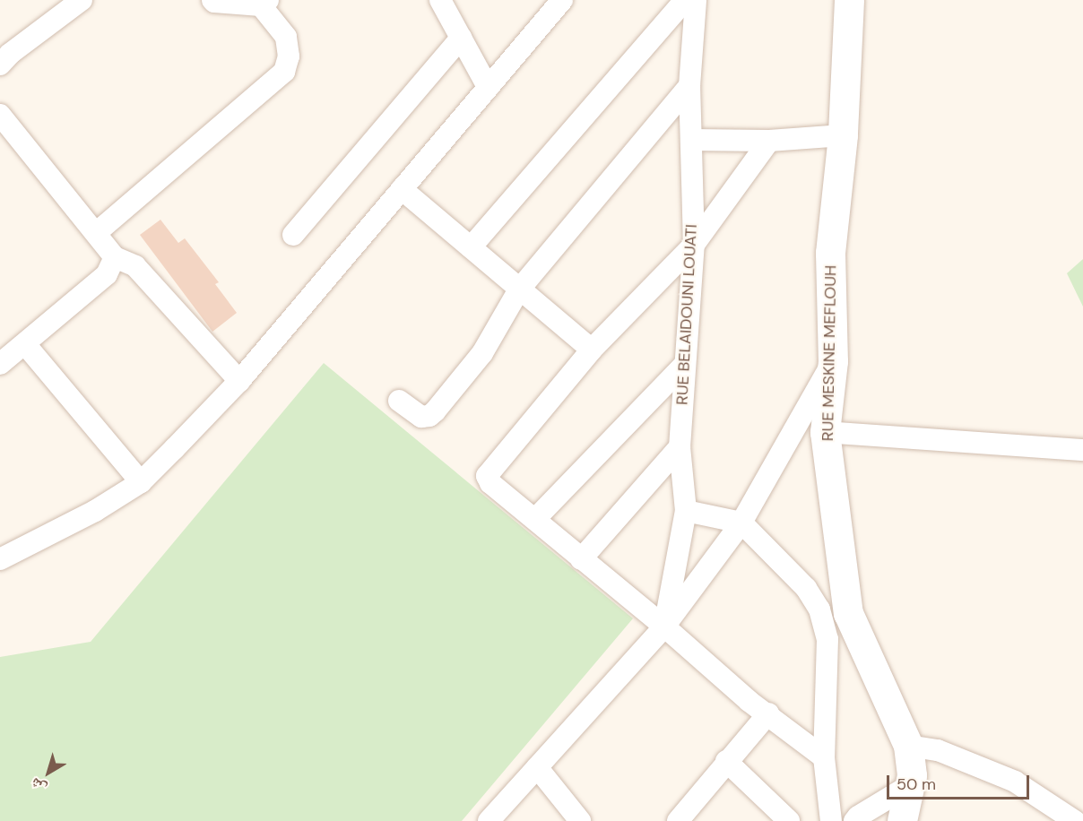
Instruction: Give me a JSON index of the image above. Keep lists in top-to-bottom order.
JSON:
{
  "streets": {
    "main road": ["RUE MESKINE MEFLOUH"],
    "street": ["RUE BELAIDOUNI LOUATI"]
  },
  "scale_bar": "50 m",
  "north": "bottom left"
}
